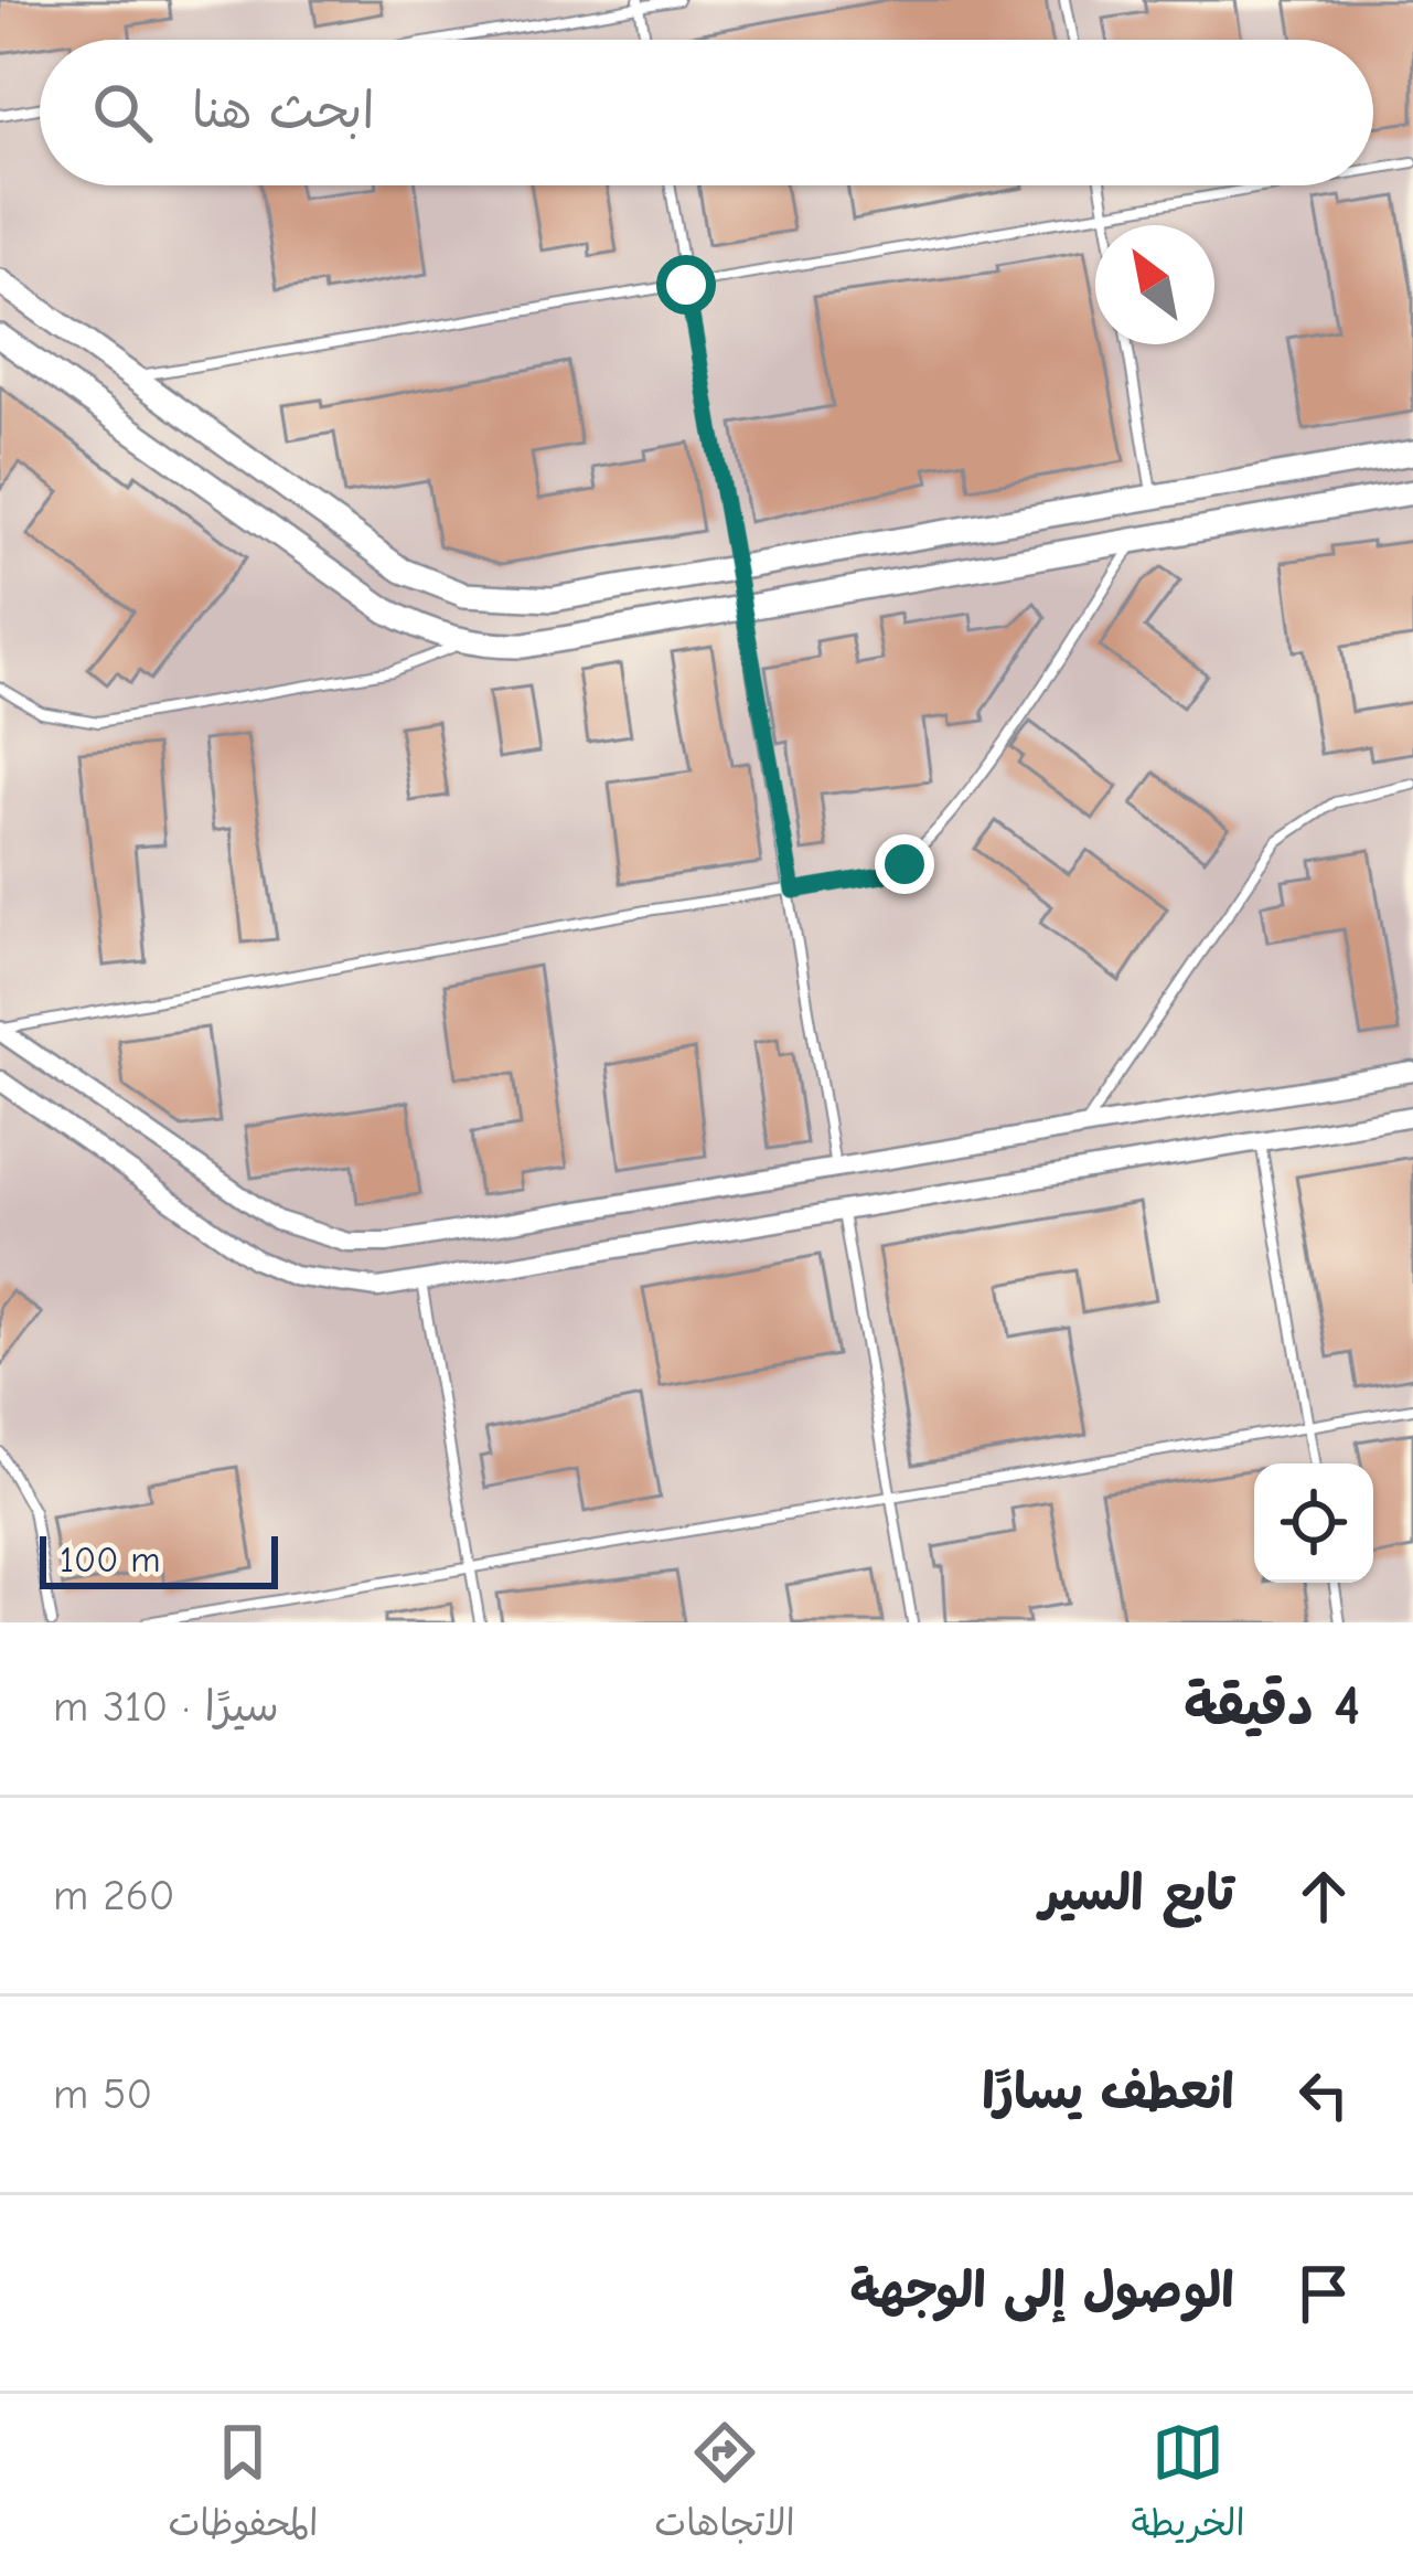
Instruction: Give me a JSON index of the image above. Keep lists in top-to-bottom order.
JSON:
{
  "scale_bar": "100 m",
  "north": "top left",
  "page": {
    "search": "ابحث هنا",
    "scale": "100 m",
    "heading": ["4 دقيقة", "سيرًا · 310 m"],
    "list": [
      ["تابع السير", "260 m"],
      ["انعطف يسارًا", "50 m"],
      "الوصول إلى الوجهة"
    ],
    "nav": ["الخريطة", "الاتجاهات", "المحفوظات"]
  }
}
